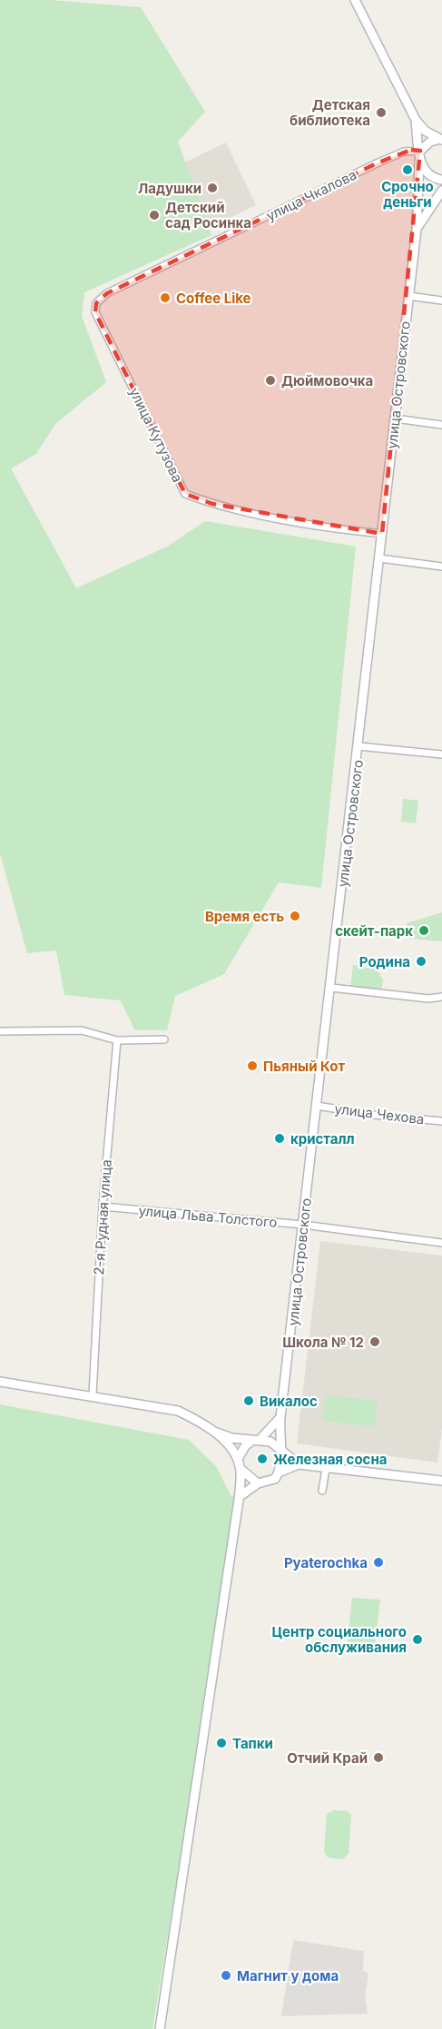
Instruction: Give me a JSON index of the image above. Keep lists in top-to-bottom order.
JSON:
{
  "streets": {
    "street": [
      "улица Чкалова",
      "улица Островского",
      "улица Кутузова",
      "улица Чехова",
      "улица Льва Толстого",
      "2-я Рудная улица"
    ]
  },
  "crossings": [
    ["улица Чкалова", "улица Островского"],
    ["улица Чкалова", "улица Кутузова"],
    ["улица Островского", "улица Кутузова"],
    ["улица Островского", "улица Чехова"],
    ["улица Островского", "улица Льва Толстого"],
    ["улица Льва Толстого", "2-я Рудная улица"]
  ],
  "places": [
    "Детская библиотека",
    "Срочно деньги",
    "Ладушки",
    "Детский сад Росинка",
    "Coffee Like",
    "Дюймовочка",
    "Время есть",
    "скейт-парк",
    "Родина",
    "Пьяный Кот",
    "кристалл",
    "Школа № 12",
    "Викалос",
    "Железная сосна",
    "Pyaterochka",
    "Центр социального обслуживания",
    "Тапки",
    "Отчий Край",
    "Магнит у дома"
  ]
}
